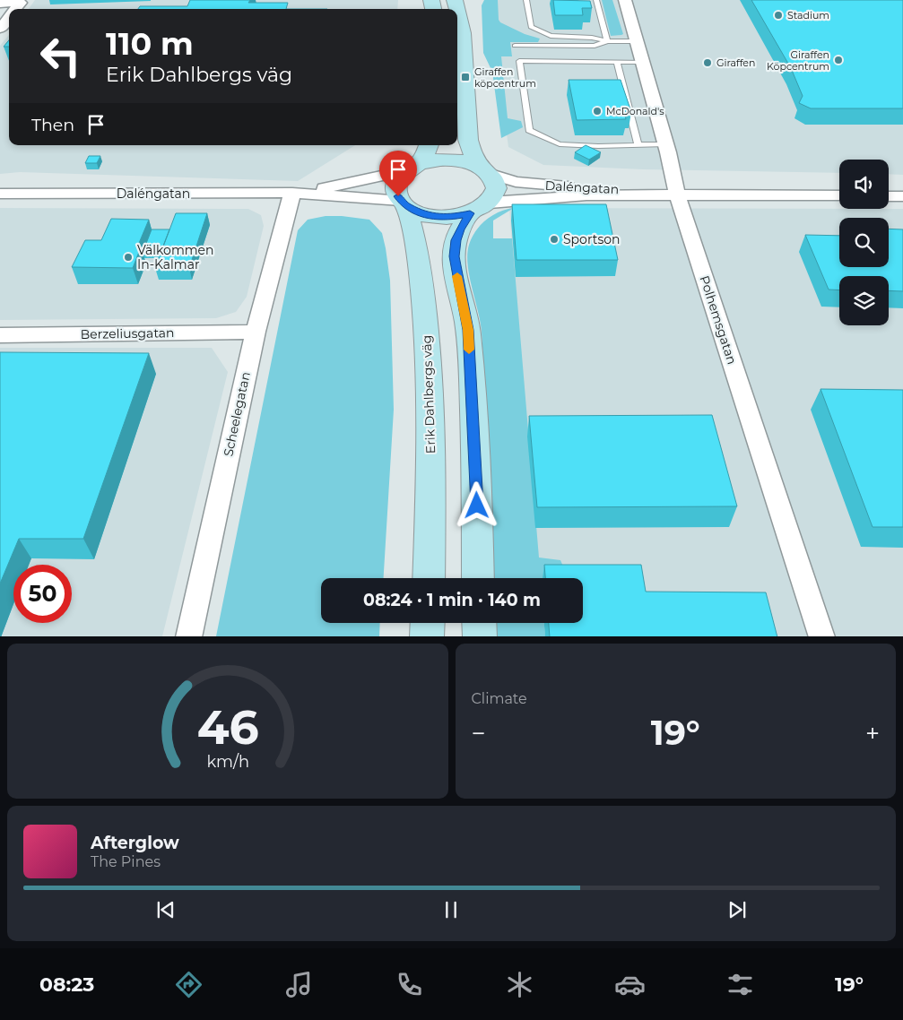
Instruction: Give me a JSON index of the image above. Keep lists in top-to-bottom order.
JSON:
{
  "streets": {
    "main road": ["Erik Dahlbergs väg"],
    "street": [
      "Daléngatan",
      "Polhemsgatan",
      "Berzeliusgatan",
      "Scheelegatan"
    ]
  },
  "crossings": [
    ["Daléngatan", "Polhemsgatan"],
    ["Daléngatan", "Erik Dahlbergs väg"],
    ["Daléngatan", "Scheelegatan"],
    ["Berzeliusgatan", "Scheelegatan"]
  ],
  "places": {
    "other": [
      "Stadium",
      "Giraffen Köpcentrum",
      "Giraffen",
      "McDonald's",
      "Sportson",
      "Välkommen In-Kalmar"
    ],
    "transit": ["Giraffen köpcentrum"]
  },
  "page": {
    "turn": ["110 m", "Erik Dahlbergs väg"],
    "then": "Then",
    "limit": "50",
    "trip": "08:24 · 1 min · 140 m",
    "tile": "Climate",
    "heat": ["−", "19°", "+"],
    "song": ["Afterglow", "The Pines"],
    "tabs": ["08:23", "19°"],
    "gauge": ["46", "km/h"]
  }
}
